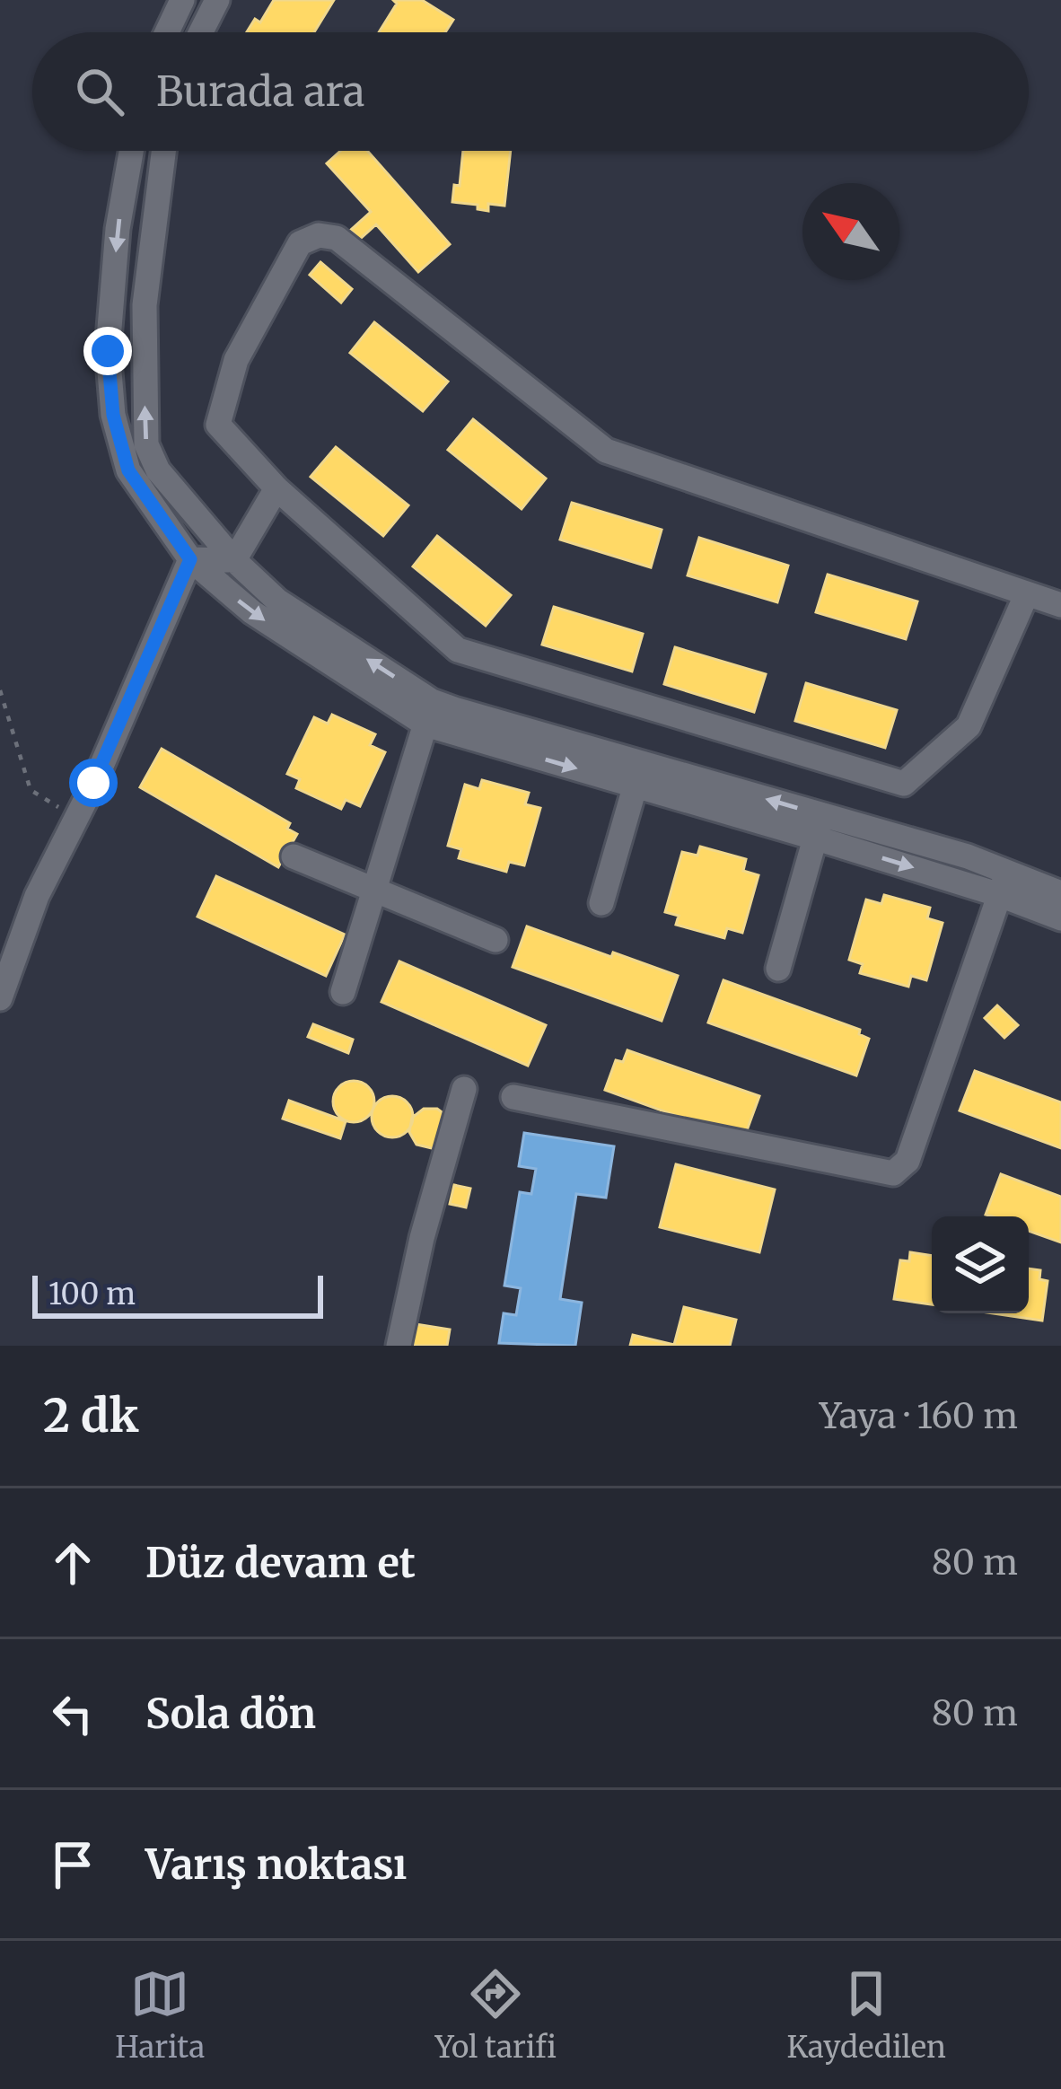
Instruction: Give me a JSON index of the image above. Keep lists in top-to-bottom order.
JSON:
{
  "scale_bar": "100 m",
  "north": "top left",
  "page": {
    "search": "Burada ara",
    "scale": "100 m",
    "heading": ["2 dk", "Yaya · 160 m"],
    "list": [
      ["Düz devam et", "80 m"],
      ["Sola dön", "80 m"],
      "Varış noktası"
    ],
    "nav": ["Harita", "Yol tarifi", "Kaydedilen"]
  }
}
